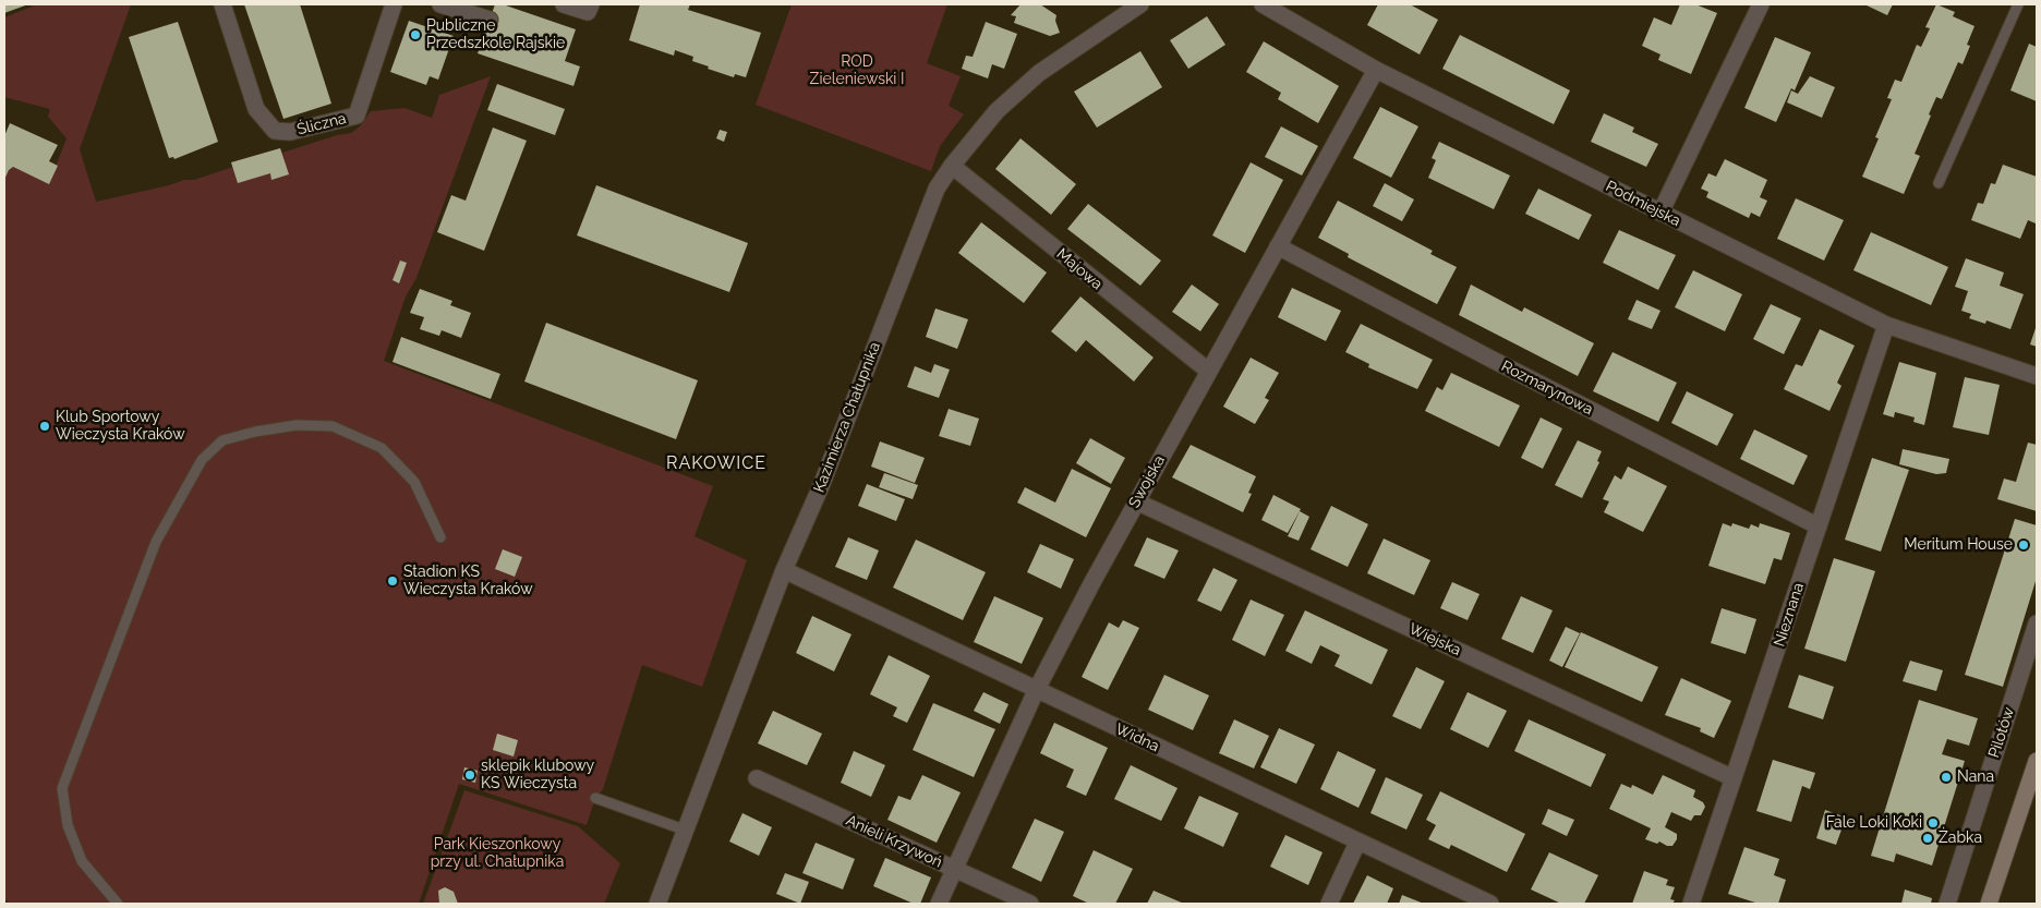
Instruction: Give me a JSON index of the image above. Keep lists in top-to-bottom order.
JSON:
{
  "streets": {
    "street": [
      "Śliczna",
      "Podmiejska",
      "Majowa",
      "Rozmarynowa",
      "Kazimierza Chałupnika",
      "Swojska",
      "Nieznana",
      "Wiejska",
      "Pilotów",
      "Widna",
      "Anieli Krzywoń"
    ]
  },
  "crossings": [
    ["Podmiejska", "Swojska"],
    ["Podmiejska", "Nieznana"],
    ["Majowa", "Kazimierza Chałupnika"],
    ["Majowa", "Swojska"],
    ["Rozmarynowa", "Swojska"],
    ["Rozmarynowa", "Nieznana"],
    ["Kazimierza Chałupnika", "Widna"],
    ["Swojska", "Wiejska"],
    ["Swojska", "Widna"],
    ["Swojska", "Anieli Krzywoń"],
    ["Nieznana", "Wiejska"]
  ],
  "districts": ["RAKOWICE"],
  "parks": ["ROD Zieleniewski I", "Park Kieszonkowy przy ul. Chałupnika"],
  "places": [
    "Publiczne Przedszkole Rajskie",
    "Klub Sportowy Wieczysta Kraków",
    "Meritum House",
    "Stadion KS Wieczysta Kraków",
    "sklepik klubowy KS Wieczysta",
    "Nana",
    "Fale Loki Koki",
    "Żabka"
  ]
}
